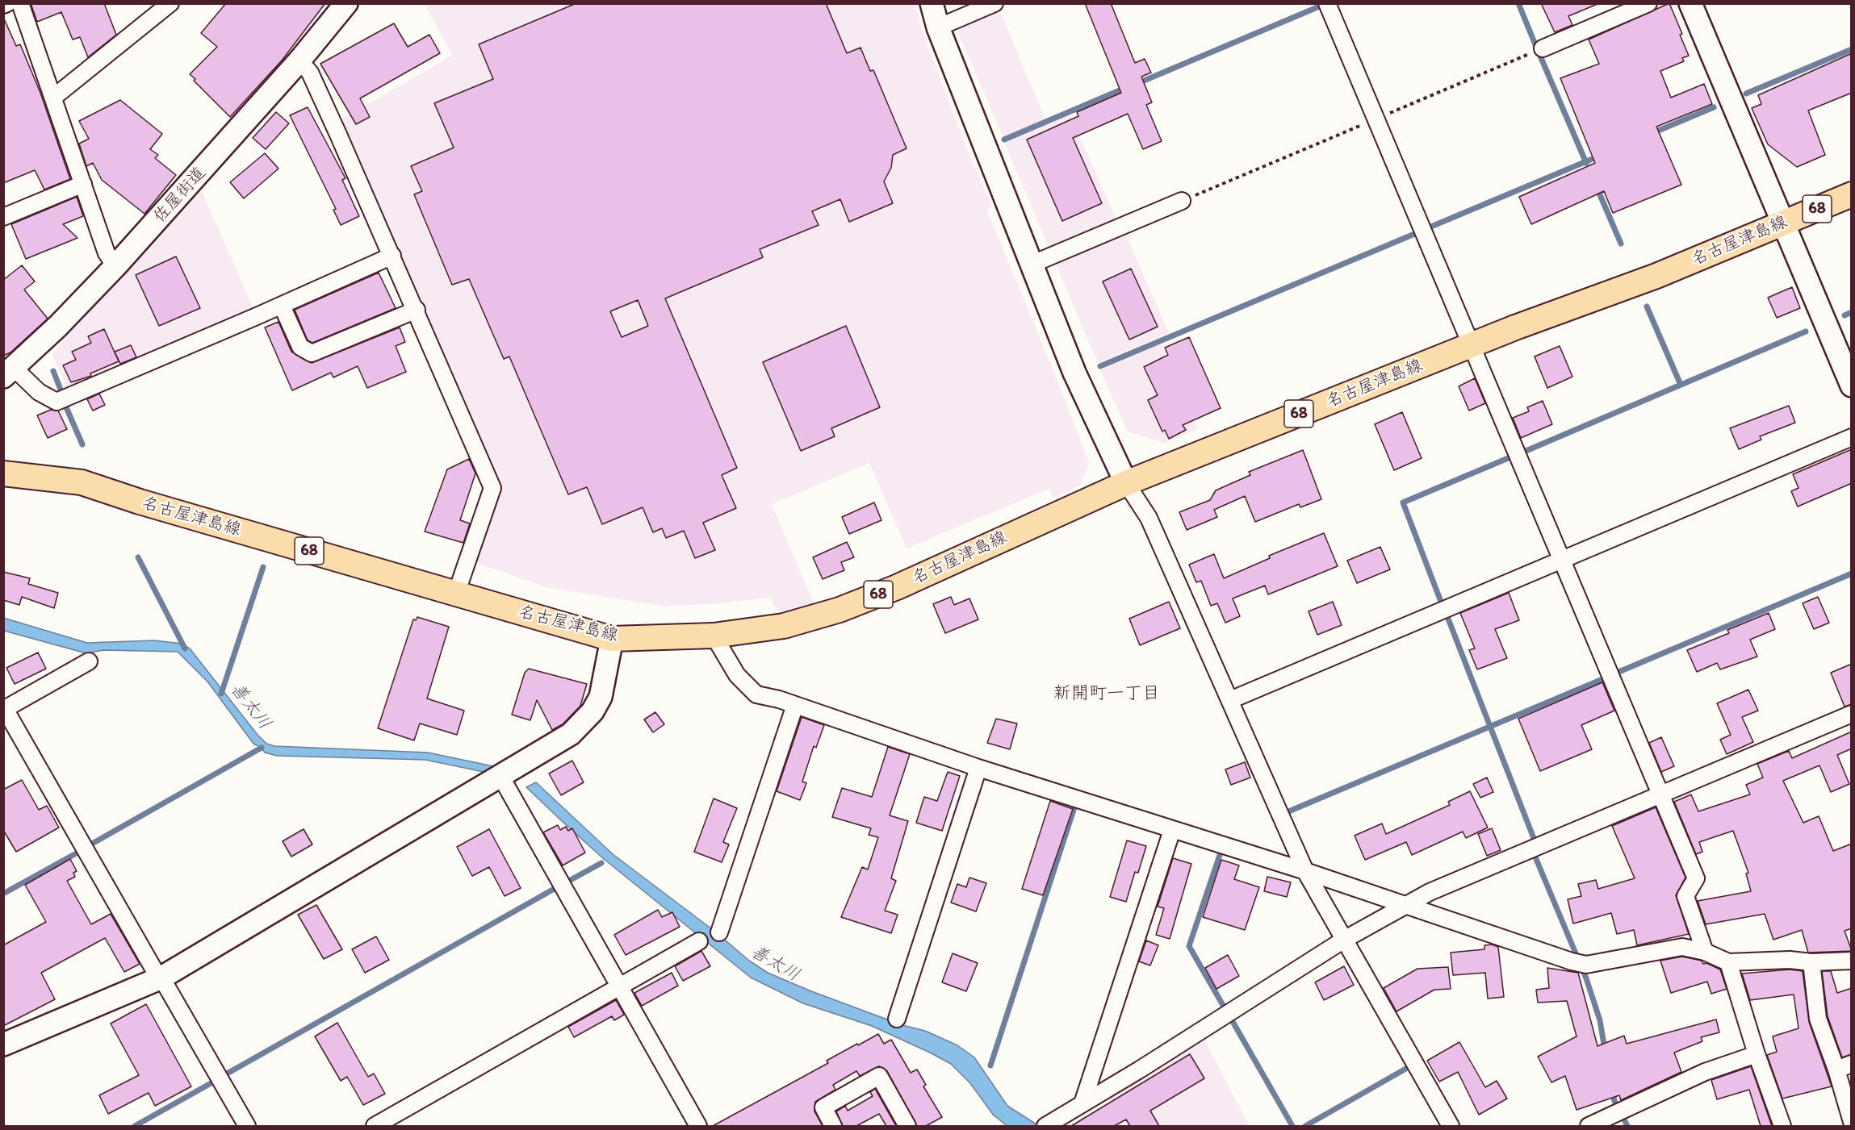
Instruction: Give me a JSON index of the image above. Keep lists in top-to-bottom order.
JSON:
{
  "streets": {
    "main road": ["68", "名古屋津島線"],
    "street": ["佐屋街道"]
  },
  "districts": ["新開町一丁目"],
  "water": ["善太川"]
}
